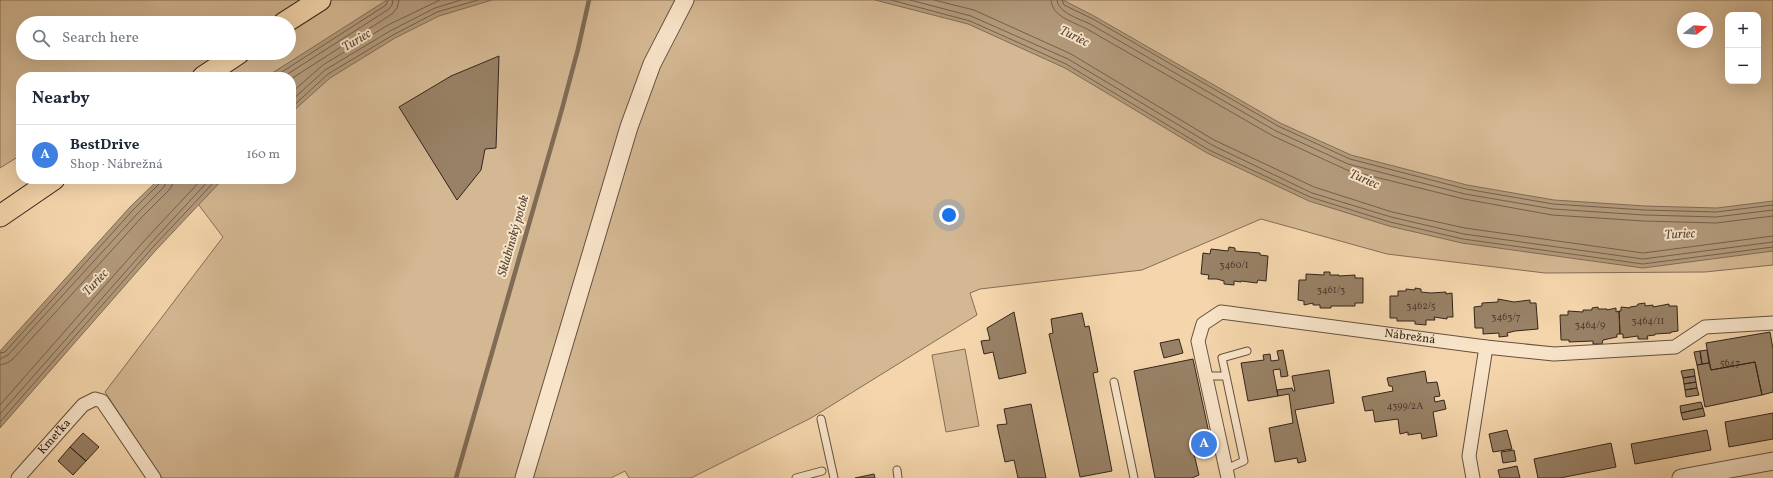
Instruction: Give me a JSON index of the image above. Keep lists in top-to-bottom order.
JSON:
{
  "streets": {
    "street": ["Nábrežná", "Kmeťka"]
  },
  "water": ["Turiec", "Sklabinský potok"],
  "house_numbers": [
    "3460/1",
    "3461/3",
    "3462/5",
    "3463/7",
    "3464/11",
    "3464/9",
    "5647",
    "4399/2A"
  ],
  "north": "right",
  "page": {
    "map_buttons": ["+", "−"],
    "search": "Search here",
    "heading": "Nearby",
    "list": [
      {
        "mark": "A",
        "name": "BestDrive",
        "note": "Shop · Nábrežná",
        "value": "160 m"
      }
    ],
    "pins": "A"
  }
}
